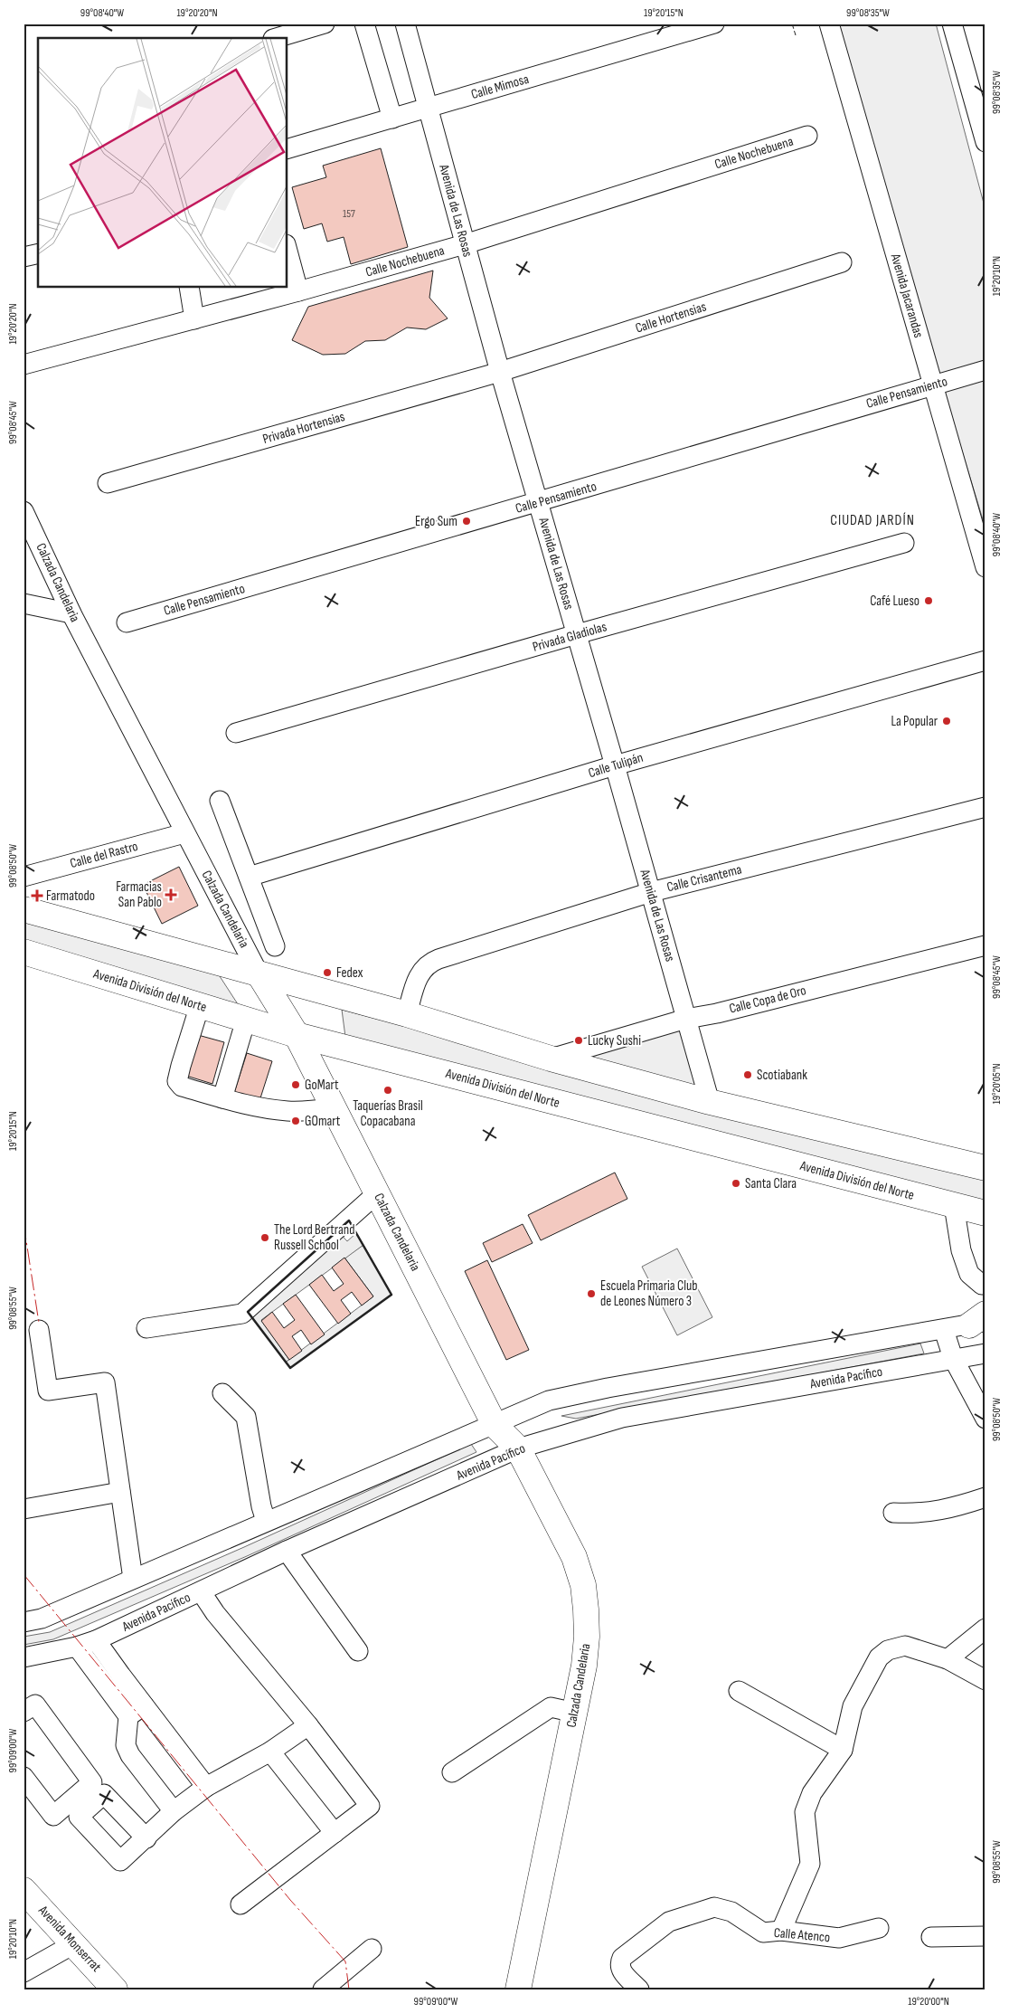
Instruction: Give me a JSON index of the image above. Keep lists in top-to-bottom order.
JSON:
{
  "streets": {
    "main road": ["Calzada Candelaria", "Avenida División del Norte", "Avenida Monserrat"],
    "street": [
      "Calle Mimosa",
      "Calle Nochebuena",
      "Avenida de Las Rosas",
      "Avenida Jacarandas",
      "Calle Hortensias",
      "Calle Pensamiento",
      "Privada Hortensias",
      "Privada Gladiolas",
      "Calle Tulipán",
      "Calle del Rastro",
      "Calle Crisantema",
      "Calle Copa de Oro",
      "Avenida Pacífico",
      "Calle Atenco"
    ]
  },
  "crossings": [
    ["Calle Mimosa", "Avenida de Las Rosas"],
    ["Calle Nochebuena", "Avenida de Las Rosas"],
    ["Avenida de Las Rosas", "Calle Hortensias"],
    ["Avenida de Las Rosas", "Calle Pensamiento"],
    ["Avenida de Las Rosas", "Privada Hortensias"],
    ["Avenida de Las Rosas", "Privada Gladiolas"],
    ["Avenida de Las Rosas", "Calle Tulipán"],
    ["Avenida de Las Rosas", "Calle Crisantema"],
    ["Avenida de Las Rosas", "Calle Copa de Oro"],
    ["Avenida Jacarandas", "Calle Pensamiento"],
    ["Calle Hortensias", "Privada Hortensias"],
    ["Calzada Candelaria", "Calle del Rastro"],
    ["Calzada Candelaria", "Avenida División del Norte"],
    ["Calzada Candelaria", "Avenida Pacífico"]
  ],
  "districts": ["CIUDAD JARDÍN"],
  "places": {
    "other": [
      "Ergo Sum",
      "Café Lueso",
      "La Popular",
      "Fedex",
      "Lucky Sushi",
      "Scotiabank",
      "GoMart",
      "Taquerías Brasil Copacabana",
      "GOmart",
      "Santa Clara",
      "The Lord Bertrand Russell School",
      "Escuela Primaria Club de Leones Número 3"
    ],
    "health": ["Farmacias San Pablo", "Farmatodo"]
  },
  "house_numbers": ["157"],
  "coordinates": [
    "99°08'40\"W",
    "19°20'20\"N",
    "19°20'15\"N",
    "99°08'35\"W",
    "19°20'10\"N",
    "99°08'45\"W",
    "99°08'50\"W",
    "19°20'05\"N",
    "99°08'55\"W",
    "99°09'00\"W",
    "19°20'00\"N"
  ]
}
